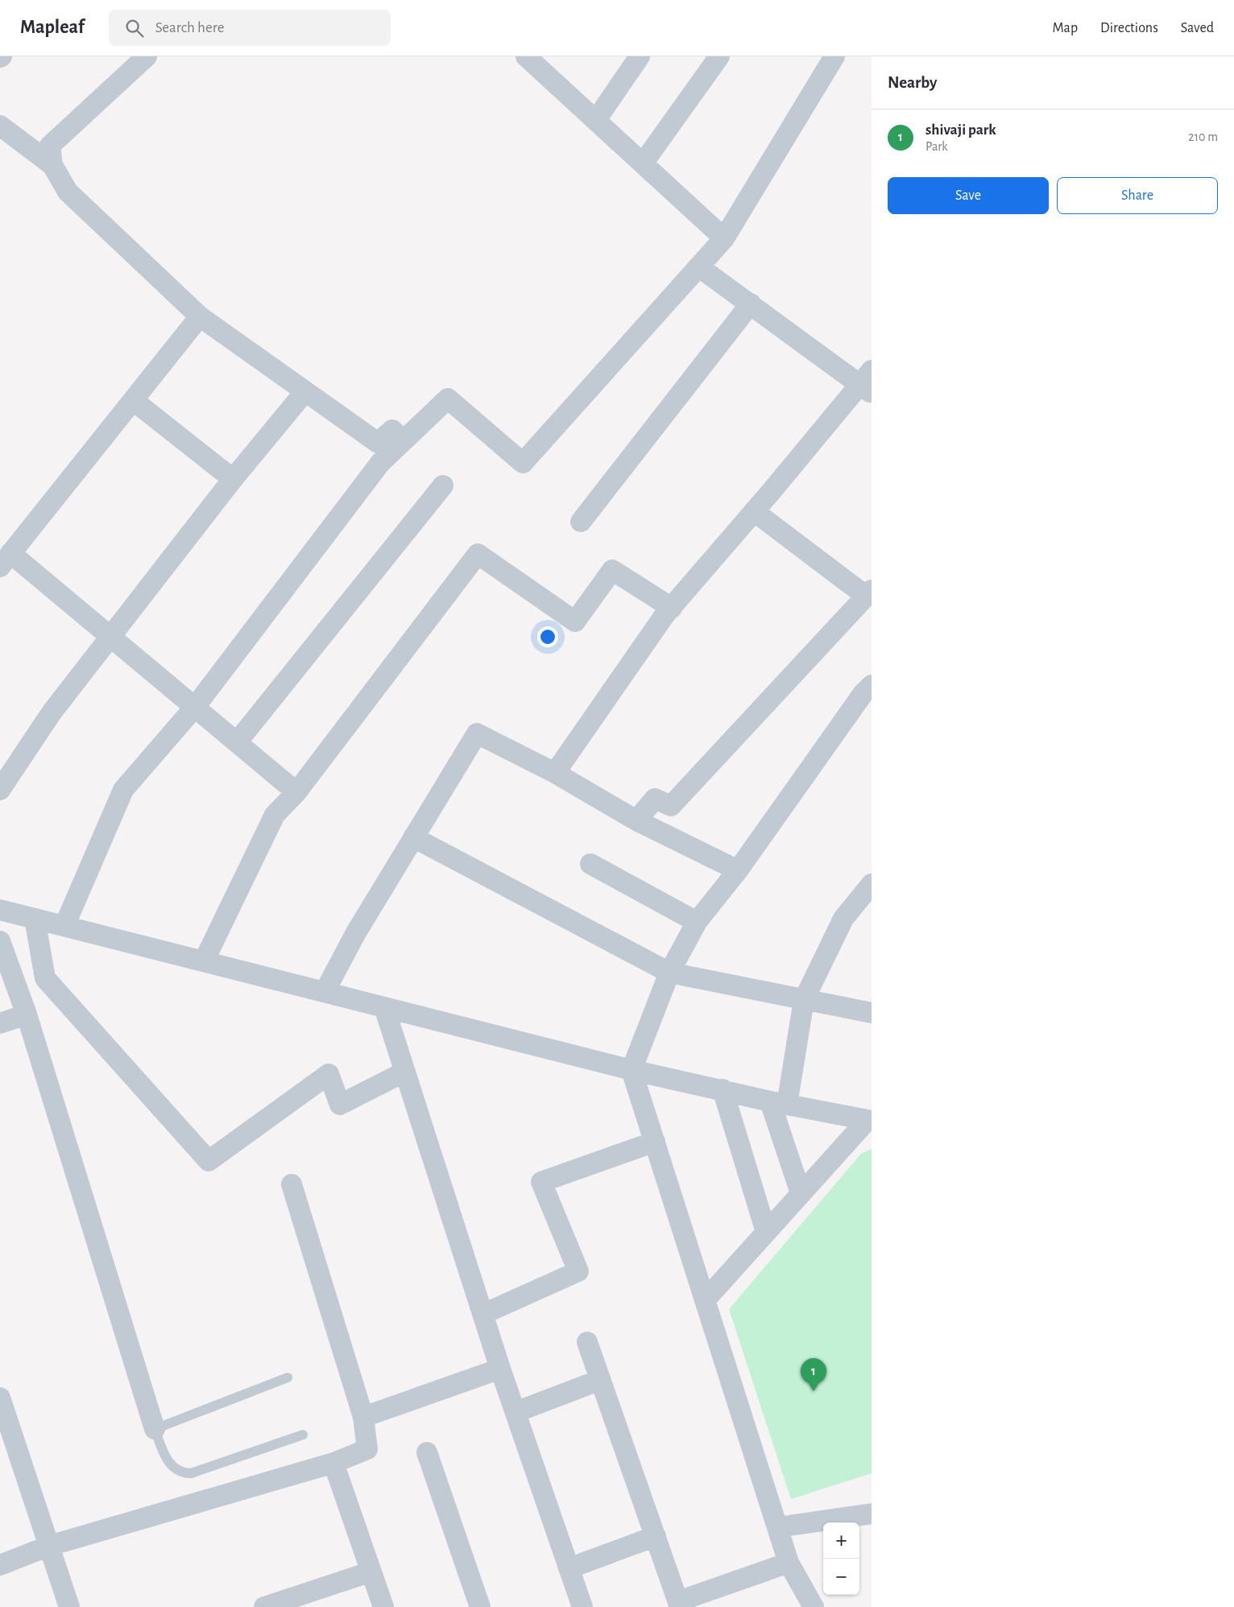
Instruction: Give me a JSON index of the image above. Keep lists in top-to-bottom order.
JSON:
{
  "page": {
    "header": "Mapleaf",
    "search": "Search here",
    "nav": ["Map", "Directions", "Saved"],
    "heading": "Nearby",
    "list": [
      {
        "mark": "1",
        "name": "shivaji park",
        "note": "Park",
        "value": "210 m"
      }
    ],
    "buttons": ["Save", "Share"],
    "pins": "1",
    "map_buttons": ["+", "−"]
  }
}
